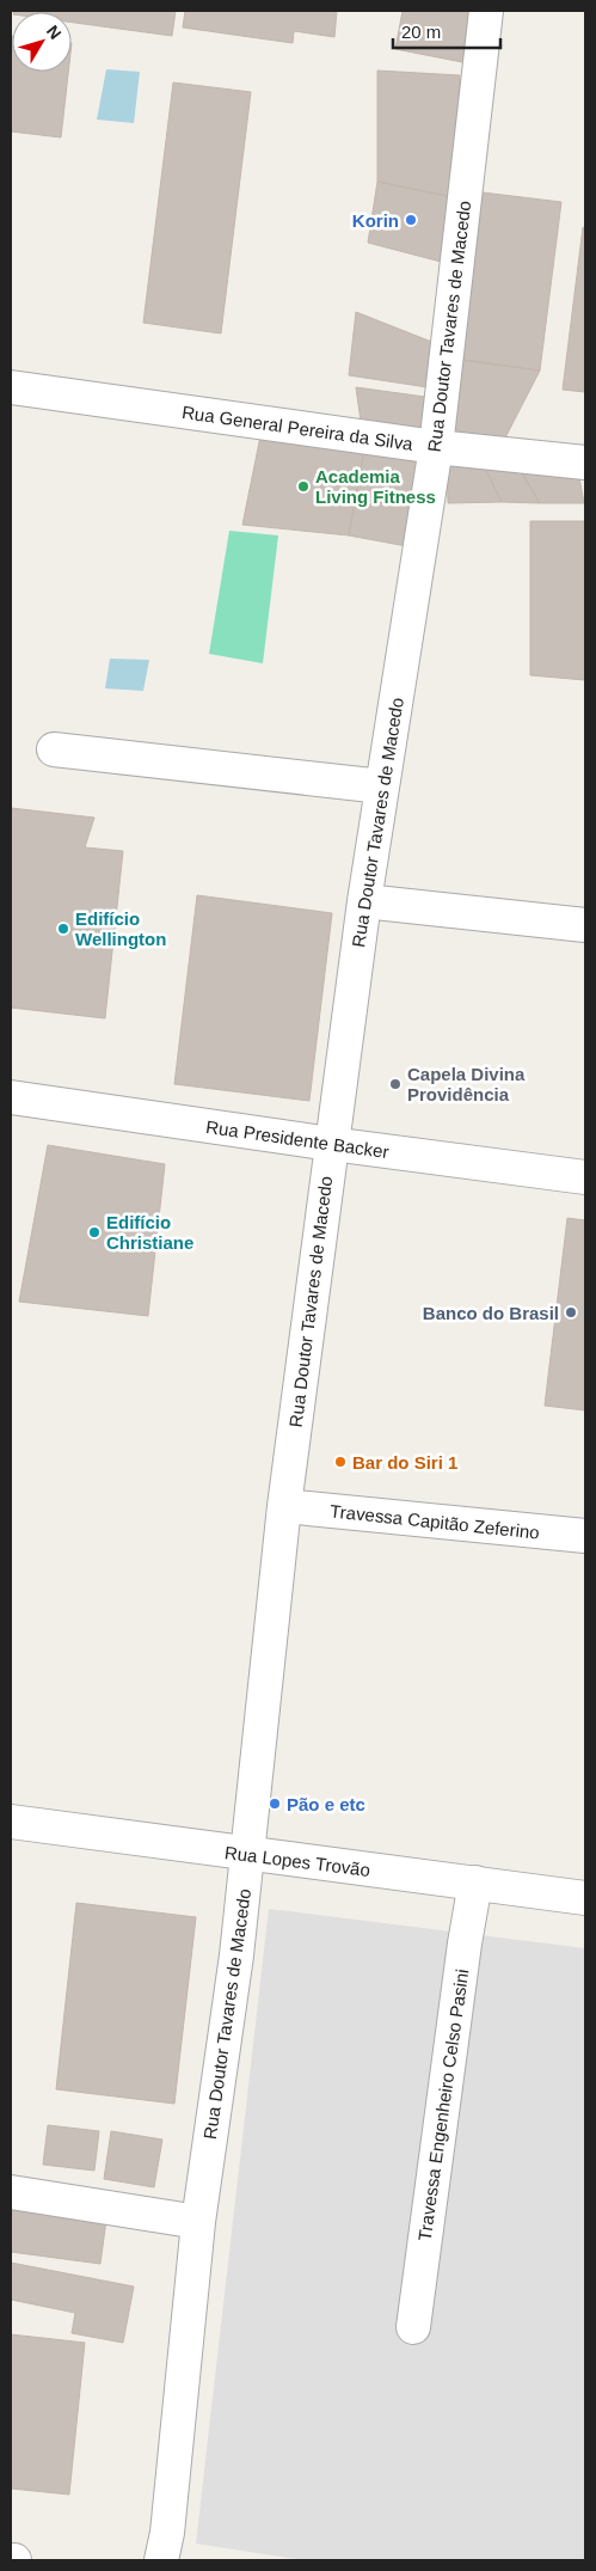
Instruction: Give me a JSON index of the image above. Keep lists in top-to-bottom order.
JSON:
{
  "streets": {
    "street": [
      "Rua Doutor Tavares de Macedo",
      "Rua General Pereira da Silva",
      "Rua Presidente Backer",
      "Travessa Capitão Zeferino",
      "Rua Lopes Trovão",
      "Travessa Engenheiro Celso Pasini"
    ]
  },
  "crossings": [
    ["Rua Doutor Tavares de Macedo", "Rua General Pereira da Silva"],
    ["Rua Doutor Tavares de Macedo", "Rua Presidente Backer"],
    ["Rua Doutor Tavares de Macedo", "Travessa Capitão Zeferino"],
    ["Rua Doutor Tavares de Macedo", "Rua Lopes Trovão"],
    ["Rua Lopes Trovão", "Travessa Engenheiro Celso Pasini"]
  ],
  "places": [
    "Korin",
    "Academia Living Fitness",
    "Edifício Wellington",
    "Capela Divina Providência",
    "Edifício Christiane",
    "Banco do Brasil",
    "Bar do Siri 1",
    "Pão e etc"
  ],
  "scale_bar": "20 m",
  "north": "top right"
}
